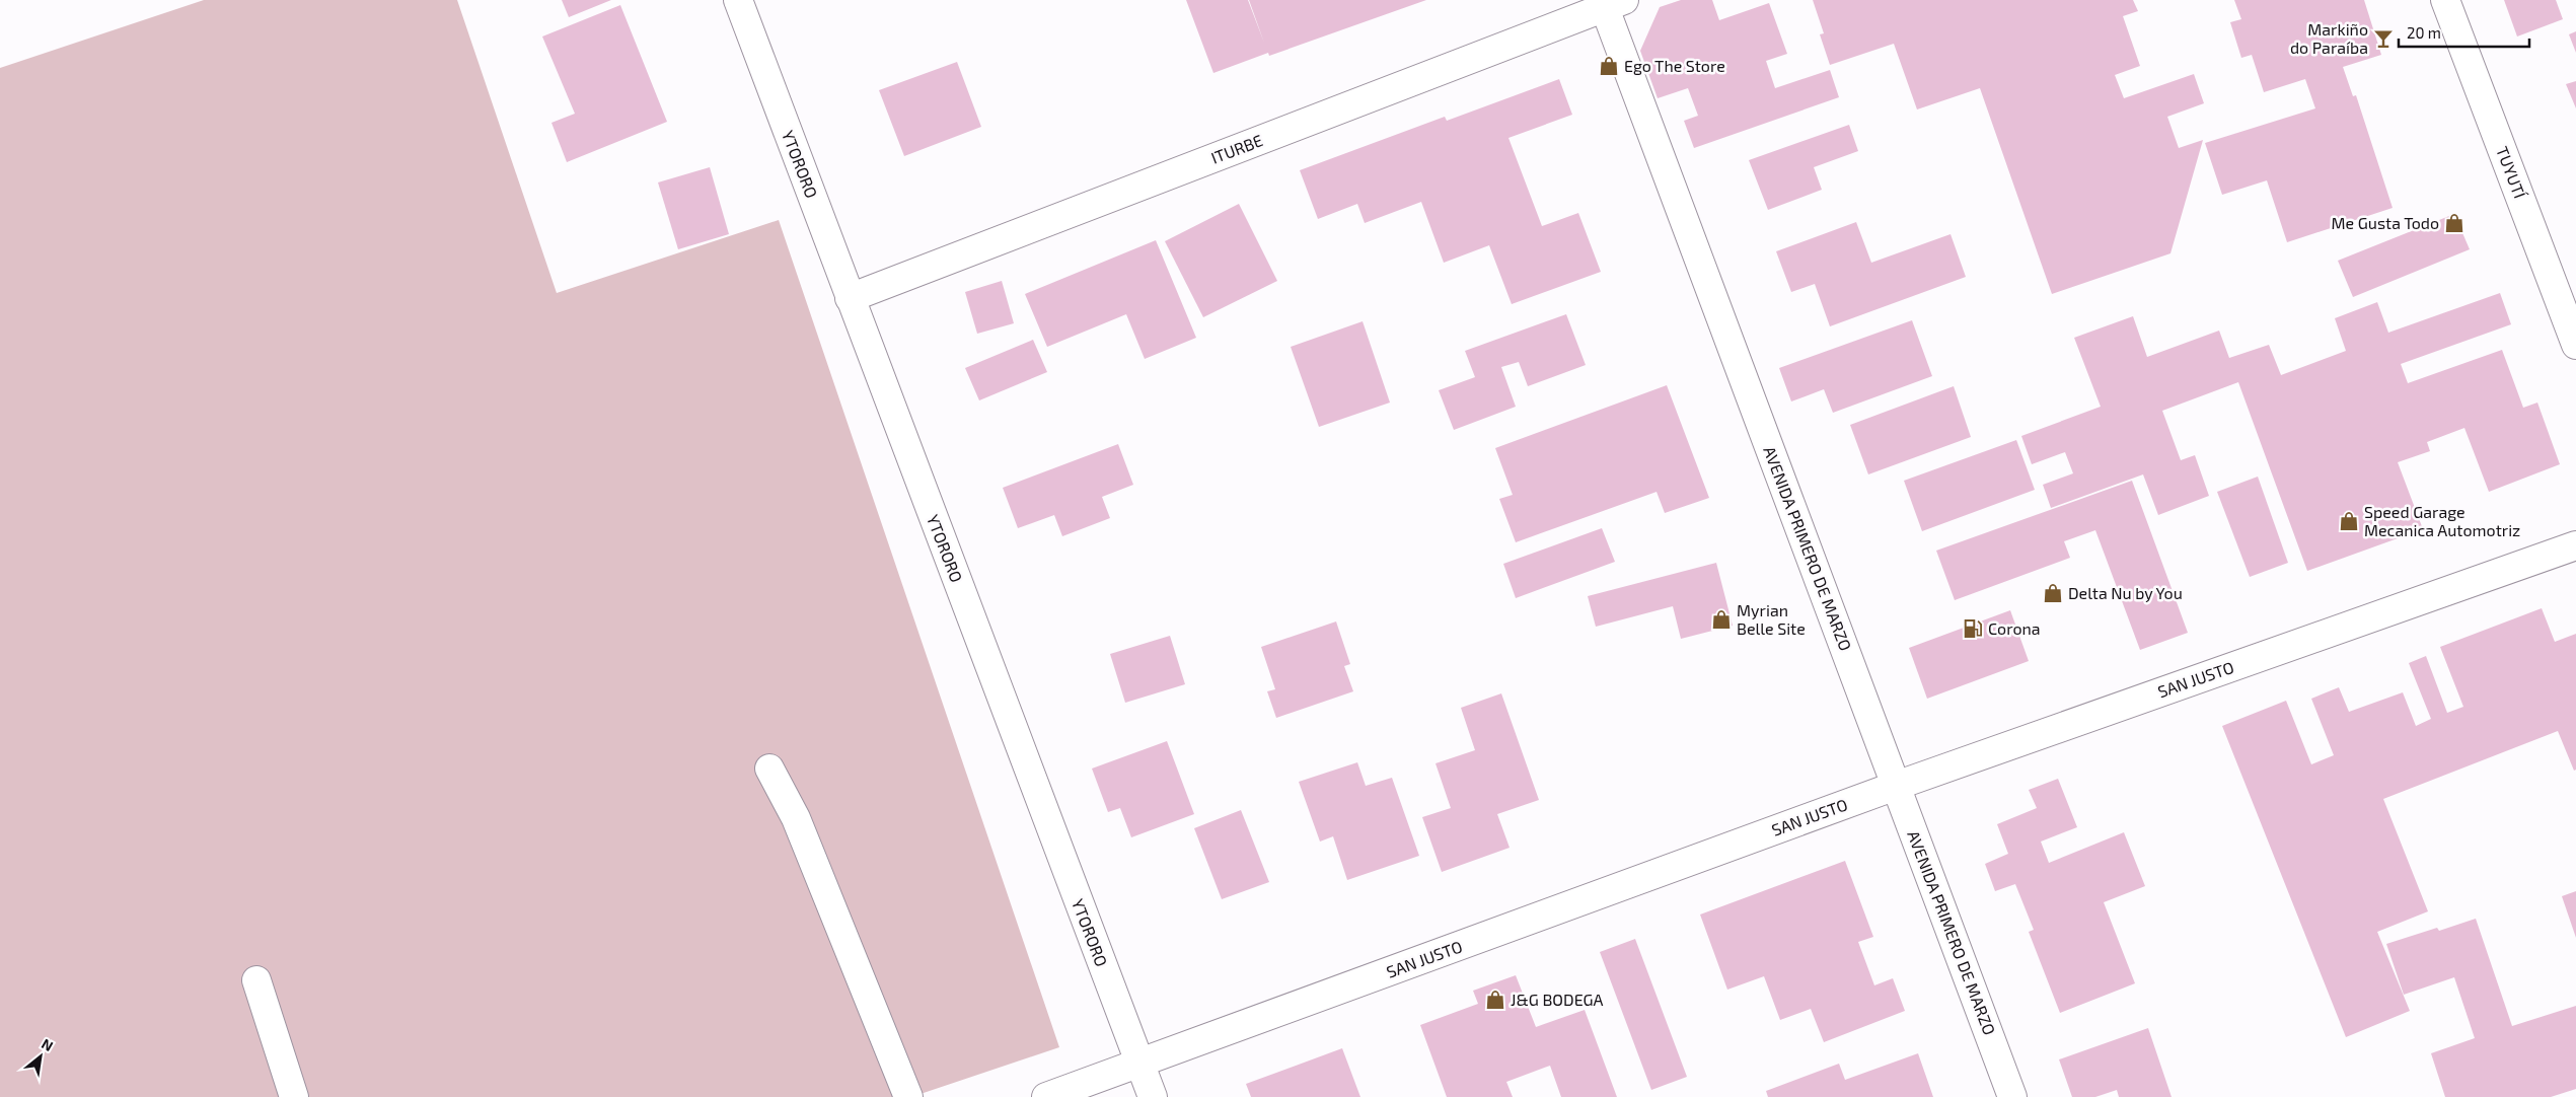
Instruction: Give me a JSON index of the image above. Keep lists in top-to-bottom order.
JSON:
{
  "streets": {
    "street": [
      "ITURBE",
      "YTORORO",
      "TUYUTÍ",
      "AVENIDA PRIMERO DE MARZO",
      "SAN JUSTO"
    ]
  },
  "crossings": [
    ["ITURBE", "YTORORO"],
    ["ITURBE", "AVENIDA PRIMERO DE MARZO"],
    ["YTORORO", "SAN JUSTO"],
    ["AVENIDA PRIMERO DE MARZO", "SAN JUSTO"]
  ],
  "places": {
    "bar": ["Markiño do Paraíba"],
    "shop": [
      "Ego The Store",
      "Me Gusta Todo",
      "Speed Garage Mecanica Automotriz",
      "Delta Nu by You",
      "Myrian Belle Site",
      "J&G BODEGA"
    ],
    "fuel station": ["Corona"]
  },
  "scale_bar": "20 m",
  "north": "top right"
}
